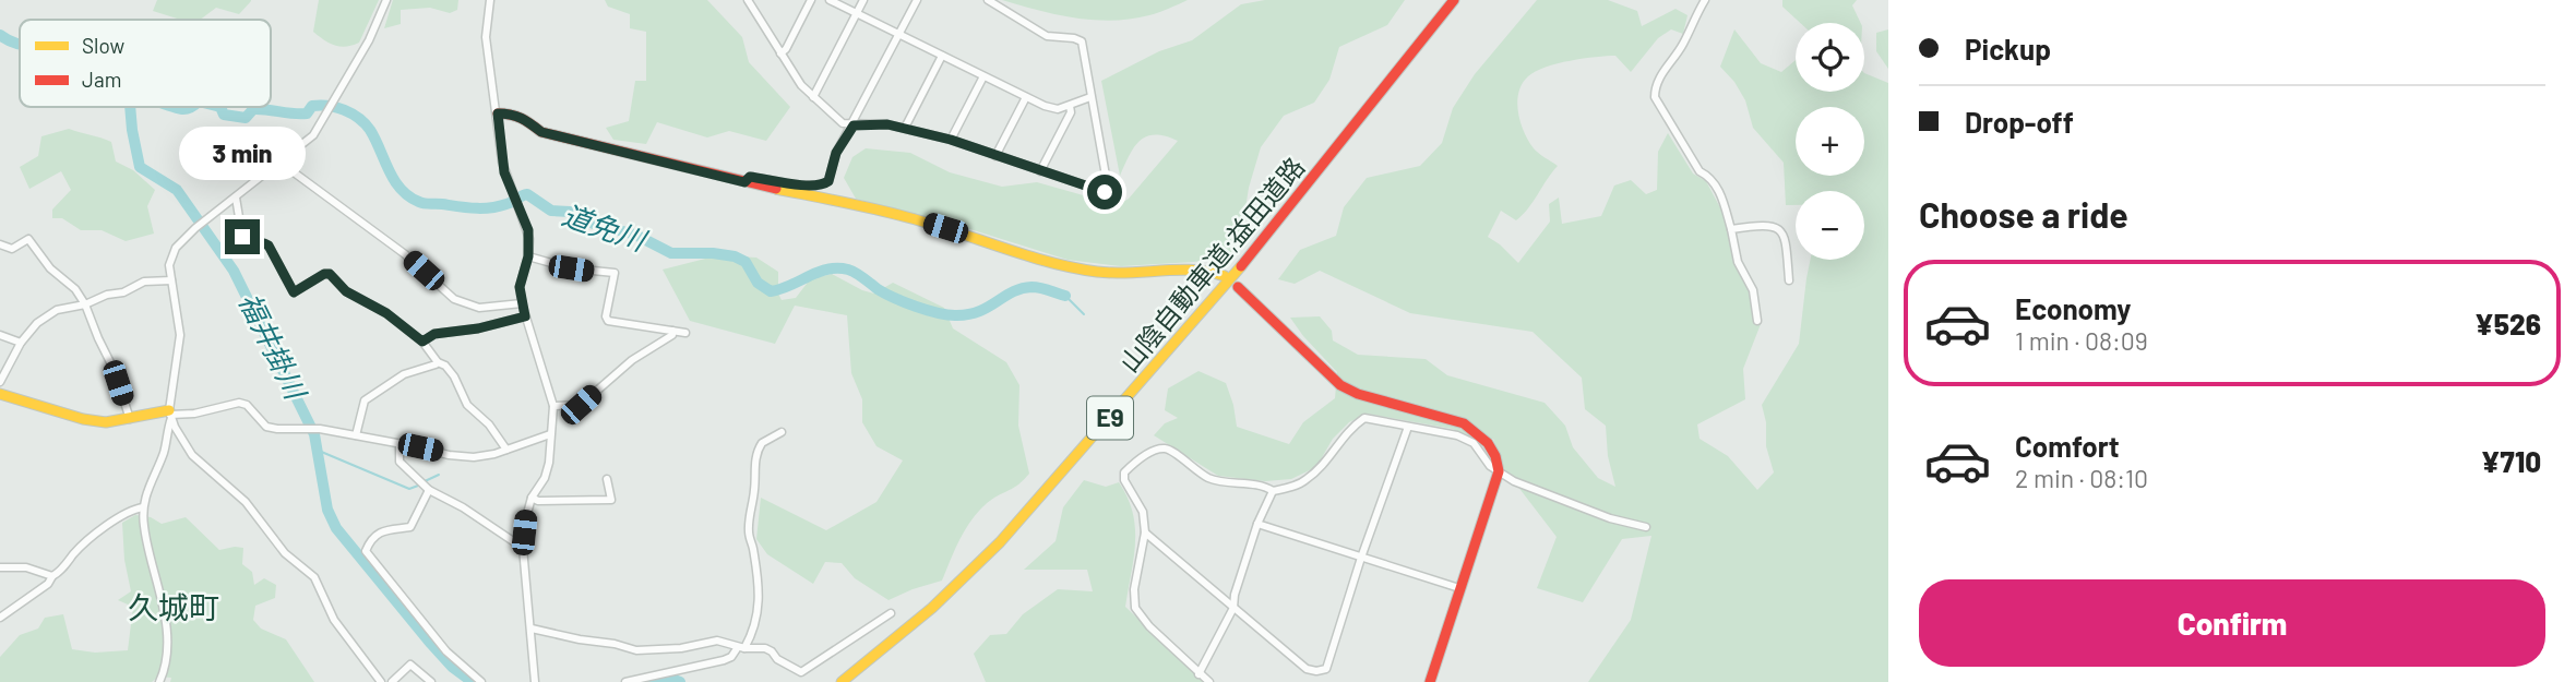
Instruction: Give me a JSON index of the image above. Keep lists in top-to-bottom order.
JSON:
{
  "streets": {
    "main road": ["山陰自動車道;益田道路", "E9"]
  },
  "districts": ["久城町"],
  "water": ["道免川", "福井掛川"],
  "legend": ["Slow", "Jam"],
  "page": {
    "banner": ["Pickup", "Drop-off"],
    "map_buttons": ["+", "−"],
    "bubble": "3 min",
    "heading": "Choose a ride",
    "list": [
      {
        "name": "Economy",
        "note": "1 min · 08:09",
        "value": "¥526"
      },
      {
        "name": "Comfort",
        "note": "2 min · 08:10",
        "value": "¥710"
      }
    ],
    "buttons": "Confirm"
  }
}
